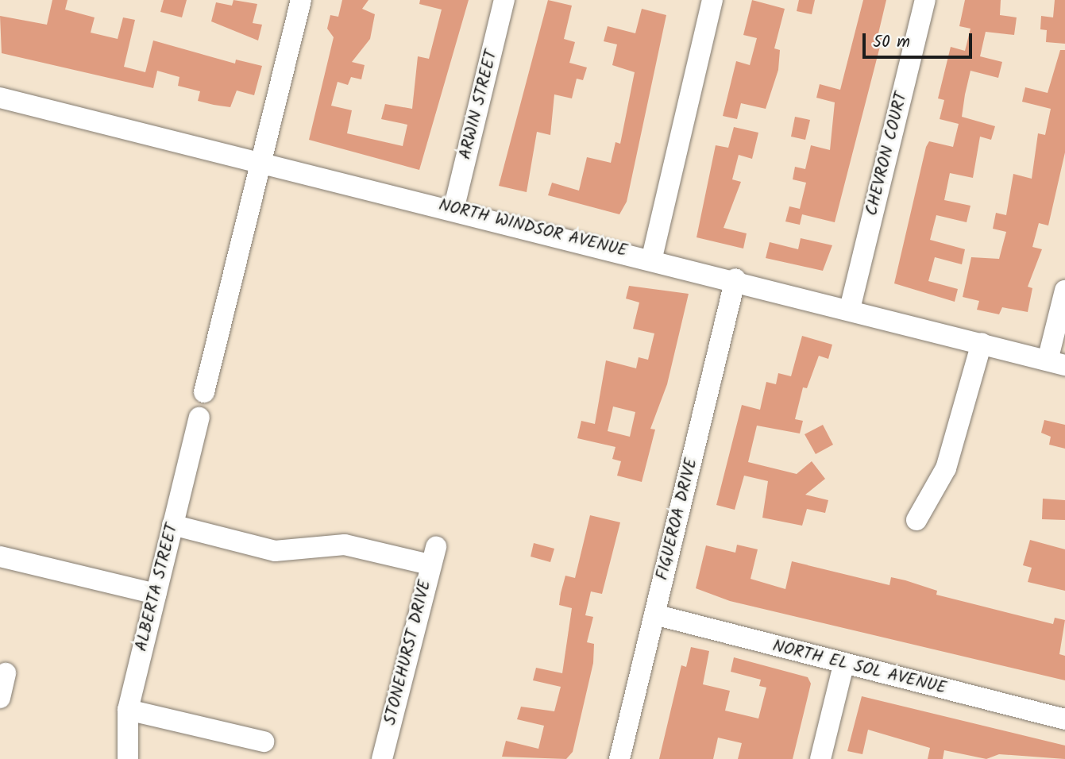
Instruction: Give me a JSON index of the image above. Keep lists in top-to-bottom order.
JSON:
{
  "streets": {
    "street": [
      "ARWIN STREET",
      "CHEVRON COURT",
      "NORTH WINDSOR AVENUE",
      "FIGUEROA DRIVE",
      "ALBERTA STREET",
      "STONEHURST DRIVE",
      "NORTH EL SOL AVENUE"
    ]
  },
  "crossings": [
    ["ARWIN STREET", "NORTH WINDSOR AVENUE"],
    ["CHEVRON COURT", "NORTH WINDSOR AVENUE"],
    ["NORTH WINDSOR AVENUE", "FIGUEROA DRIVE"],
    ["FIGUEROA DRIVE", "NORTH EL SOL AVENUE"],
    ["ALBERTA STREET", "STONEHURST DRIVE"]
  ],
  "scale_bar": "50 m"
}
